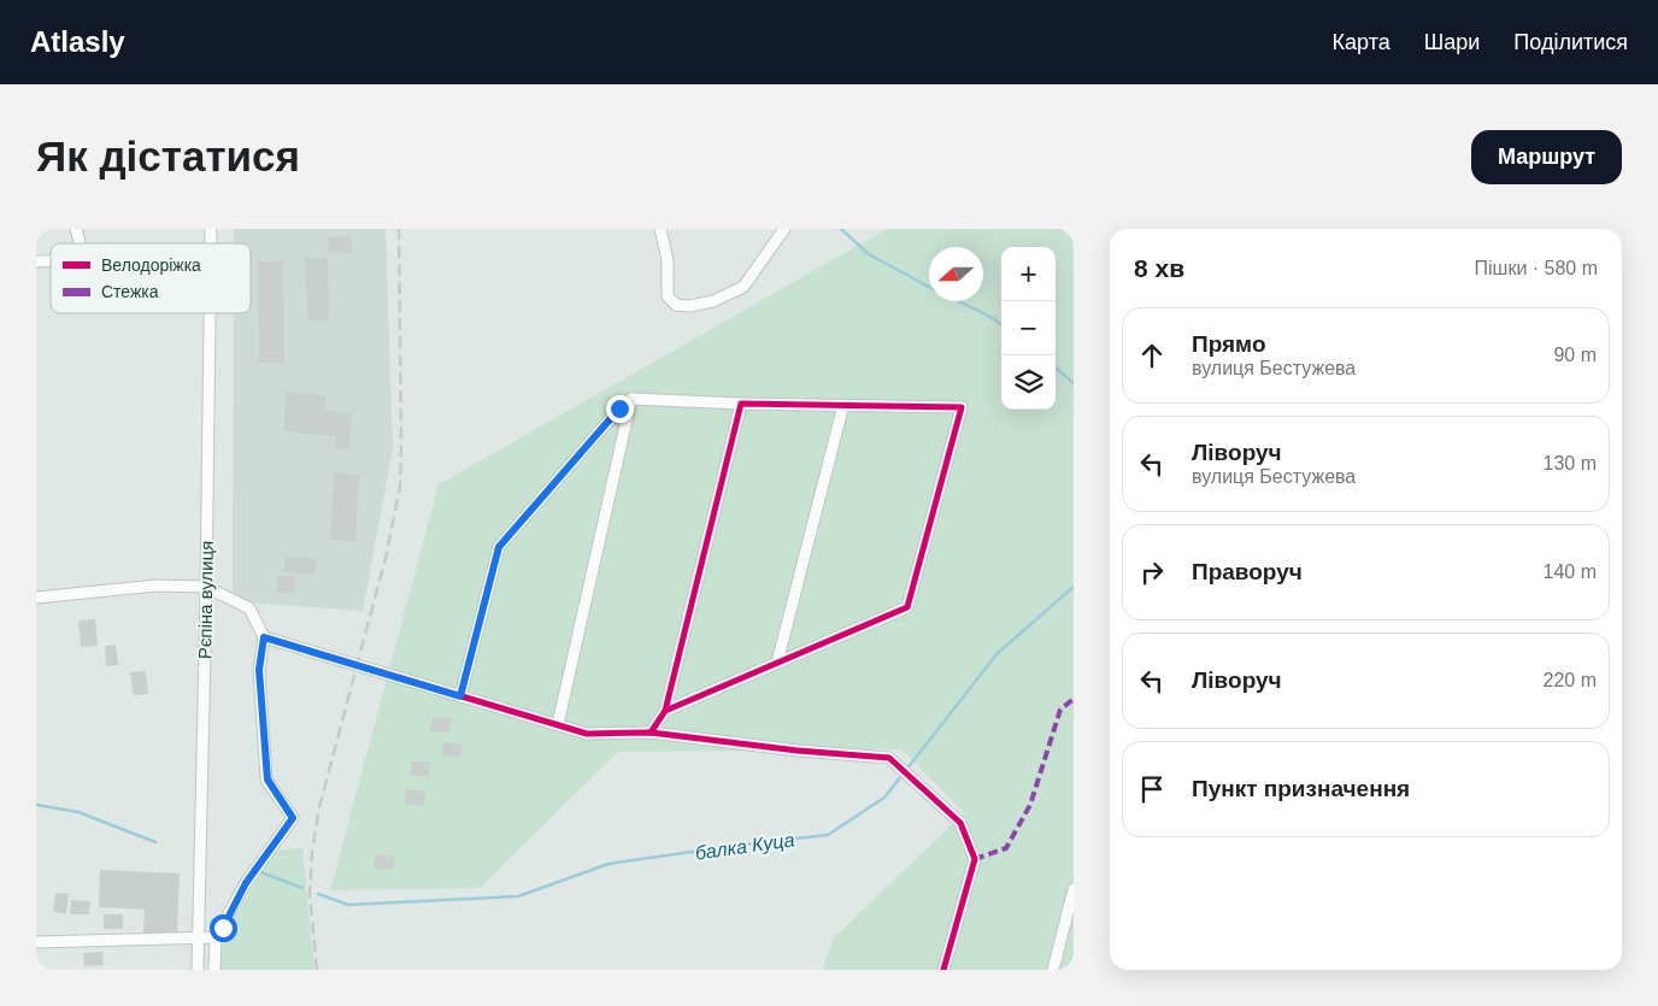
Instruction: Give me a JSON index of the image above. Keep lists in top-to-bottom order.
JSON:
{
  "streets": {
    "street": ["Рєпіна вулиця"]
  },
  "water": ["балка Куца"],
  "legend": ["Велодоріжка", "Стежка"],
  "north": "left",
  "page": {
    "header": "Atlasly",
    "nav": ["Карта", "Шари", "Поділитися"],
    "buttons": "Маршрут",
    "title": "Як дістатися",
    "heading": ["8 хв", "Пішки · 580 m"],
    "map_buttons": ["+", "−"],
    "list": [
      ["Прямо", "вулиця Бестужева", "90 m"],
      ["Ліворуч", "вулиця Бестужева", "130 m"],
      ["Праворуч", "140 m"],
      ["Ліворуч", "220 m"],
      "Пункт призначення"
    ]
  }
}
